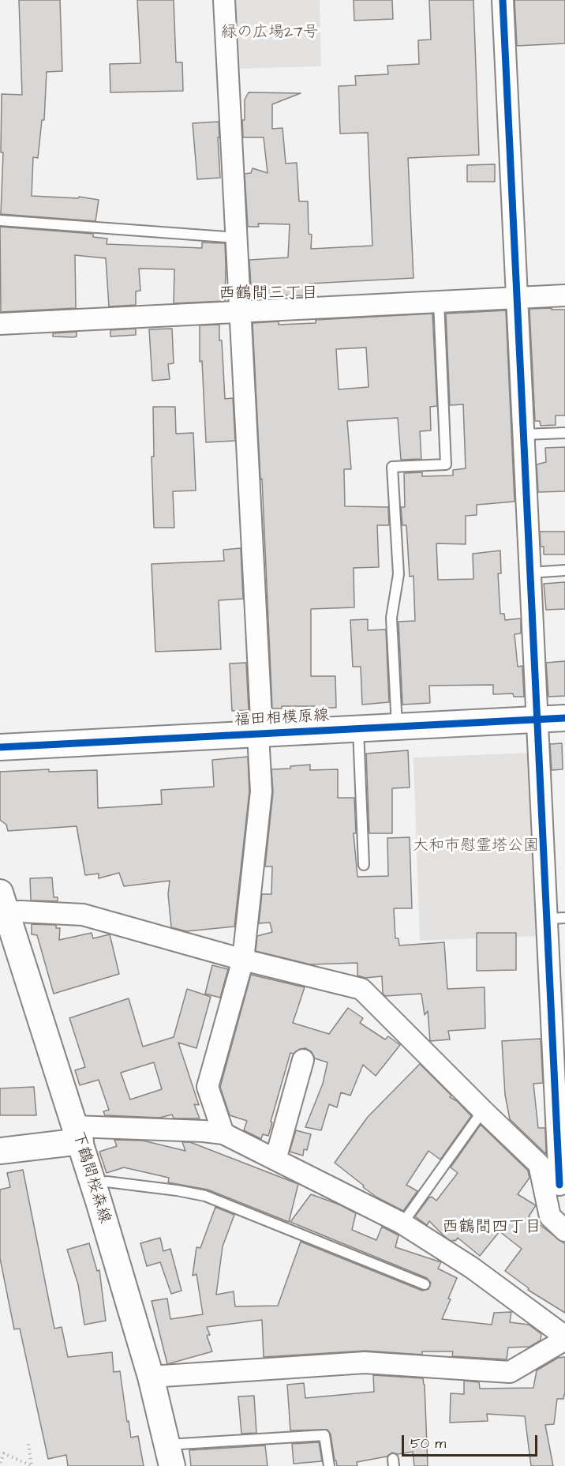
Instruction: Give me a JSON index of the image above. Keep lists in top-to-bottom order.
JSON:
{
  "streets": {
    "street": ["福田相模原線", "下鶴間桜森線"]
  },
  "districts": ["西鶴間三丁目", "西鶴間四丁目"],
  "parks": ["緑の広場27号", "大和市慰霊塔公園"],
  "scale_bar": "50 m"
}
